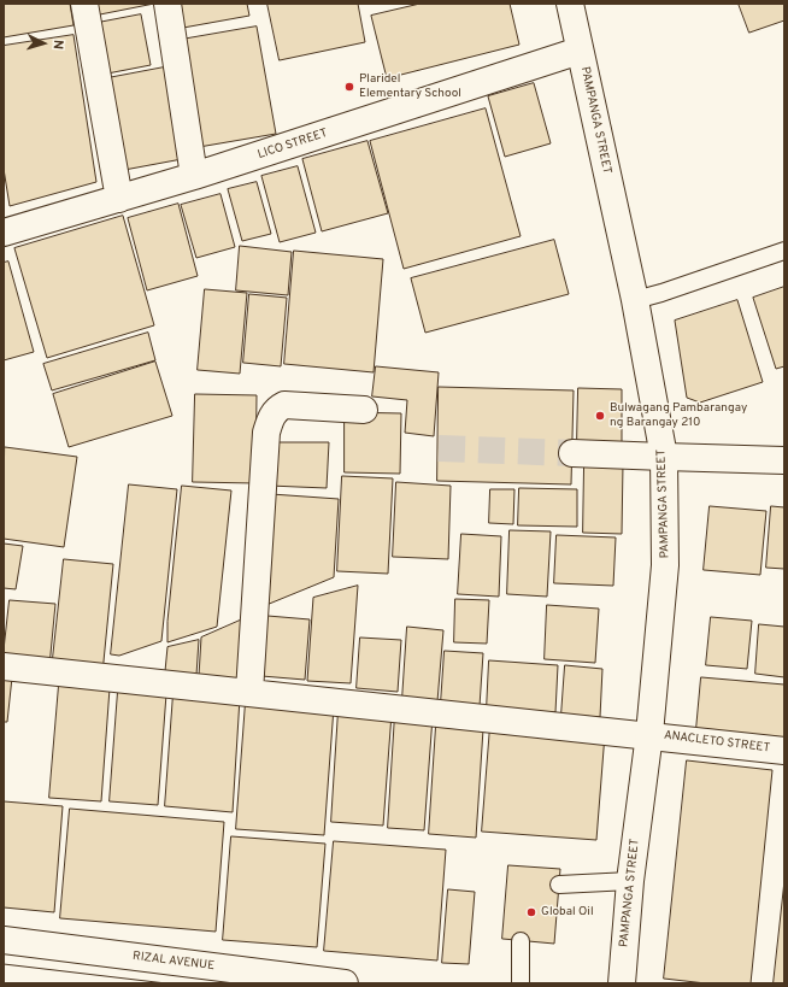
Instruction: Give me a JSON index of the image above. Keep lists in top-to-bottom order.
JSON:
{
  "streets": {
    "street": [
      "PAMPANGA STREET",
      "LICO STREET",
      "ANACLETO STREET",
      "RIZAL AVENUE"
    ]
  },
  "crossings": [
    ["PAMPANGA STREET", "LICO STREET"],
    ["PAMPANGA STREET", "ANACLETO STREET"]
  ],
  "places": ["Plaridel Elementary School", "Bulwagang Pambarangay ng Barangay 210", "Global Oil"],
  "north": "right"
}
